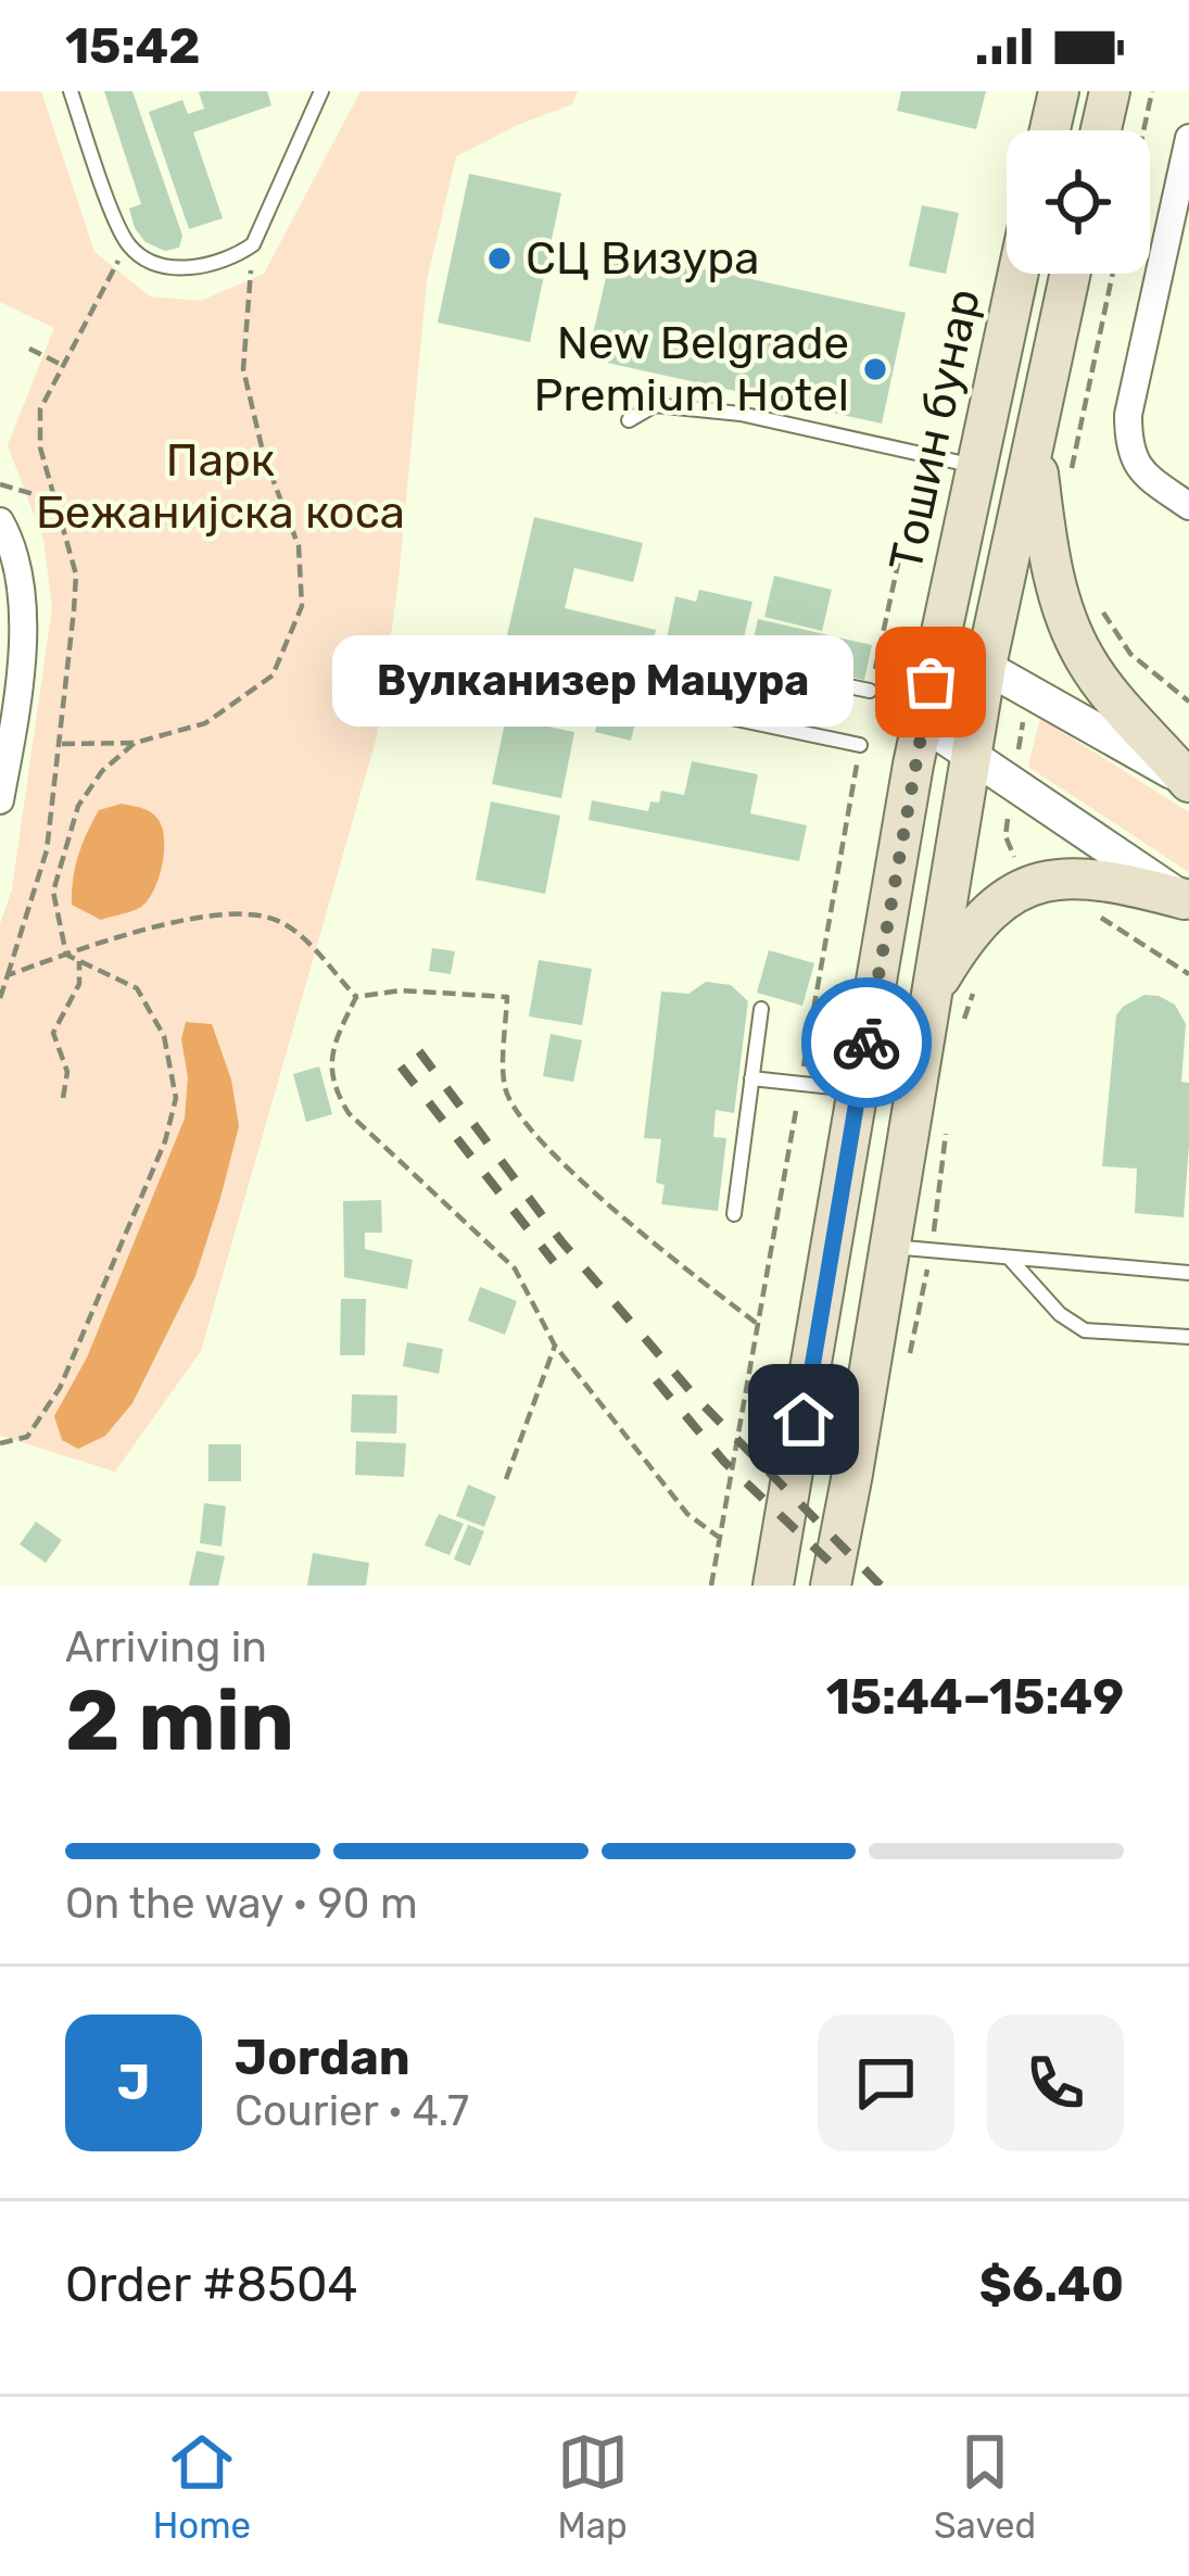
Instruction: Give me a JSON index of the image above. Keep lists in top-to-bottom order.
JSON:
{
  "streets": {
    "main road": ["Тошин бунар"]
  },
  "parks": ["Парк Бежанијска коса"],
  "places": ["СЦ Визура", "New Belgrade Premium Hotel", "Вулканизер Мацура"],
  "page": {
    "status": "15:42",
    "bubble": "Вулканизер Мацура",
    "heading": ["2 min", "Arriving in", "15:44–15:49"],
    "panel": [
      "Jordan",
      "Courier · 4.7",
      "Order #8504",
      "$6.40"
    ],
    "bar": "On the way · 90 m",
    "round": "J",
    "tabs": ["Home", "Map", "Saved"]
  }
}
